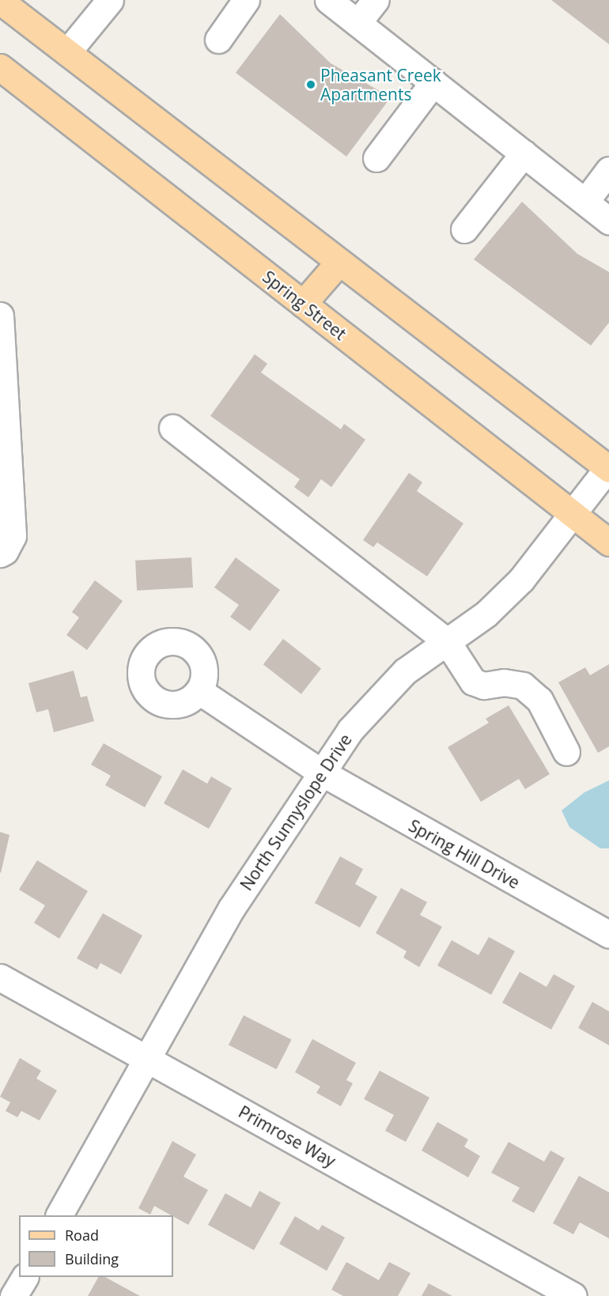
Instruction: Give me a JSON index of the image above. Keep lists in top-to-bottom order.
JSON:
{
  "streets": {
    "main road": ["Spring Street"],
    "street": ["North Sunnyslope Drive", "Spring Hill Drive", "Primrose Way"]
  },
  "crossings": [
    ["Spring Street", "North Sunnyslope Drive"],
    ["North Sunnyslope Drive", "Spring Hill Drive"],
    ["North Sunnyslope Drive", "Primrose Way"]
  ],
  "places": ["Pheasant Creek Apartments"],
  "legend": ["Road", "Building"]
}
